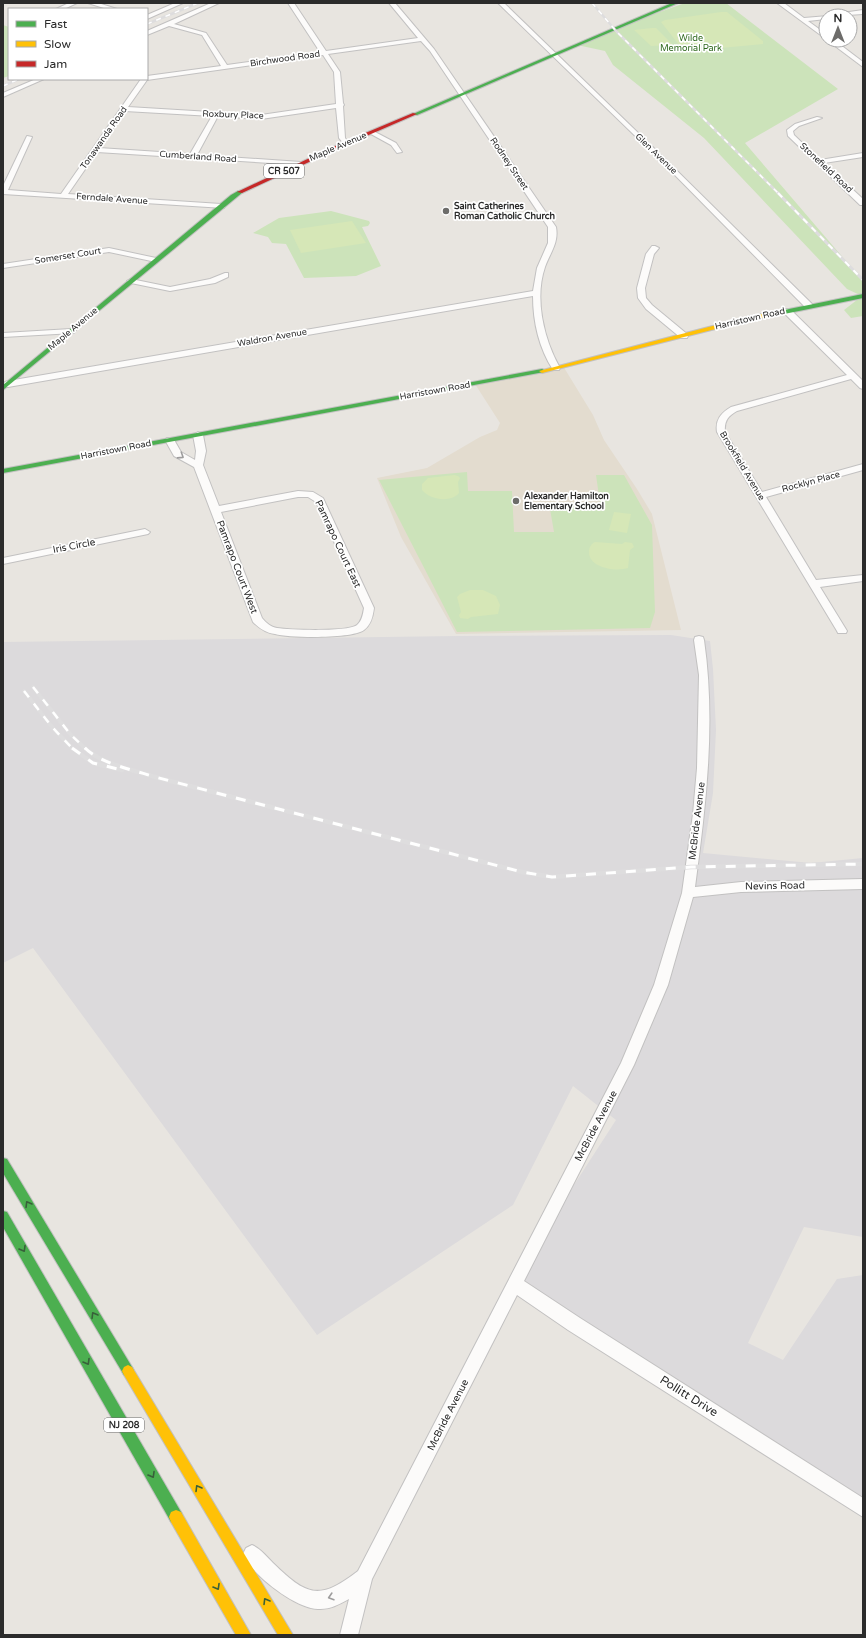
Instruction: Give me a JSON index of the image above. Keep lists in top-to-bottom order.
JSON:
{
  "streets": {
    "main road": [
      "Maple Avenue",
      "CR 507",
      "Harristown Road",
      "NJ 208"
    ],
    "street": [
      "Birchwood Road",
      "Roxbury Place",
      "Tonawanda Road",
      "Glen Avenue",
      "Cumberland Road",
      "Rodney Street",
      "Stonefield Road",
      "Ferndale Avenue",
      "Somerset Court",
      "Waldron Avenue",
      "Brookfield Avenue",
      "Rocklyn Place",
      "Pamrapo Court East",
      "Iris Circle",
      "Pamrapo Court West",
      "McBride Avenue",
      "Nevins Road",
      "Pollitt Drive"
    ]
  },
  "crossings": [
    ["Birchwood Road", "Rodney Street"],
    ["Roxbury Place", "Tonawanda Road"],
    ["Tonawanda Road", "Cumberland Road"],
    ["Tonawanda Road", "Ferndale Avenue"],
    ["Maple Avenue", "Glen Avenue"],
    ["Maple Avenue", "Cumberland Road"],
    ["Maple Avenue", "Rodney Street"],
    ["Maple Avenue", "Ferndale Avenue"],
    ["Maple Avenue", "Somerset Court"],
    ["Maple Avenue", "Waldron Avenue"],
    ["Glen Avenue", "Harristown Road"],
    ["Rodney Street", "Harristown Road"],
    ["Rodney Street", "Waldron Avenue"],
    ["Brookfield Avenue", "Rocklyn Place"],
    ["Pamrapo Court East", "Pamrapo Court West"],
    ["McBride Avenue", "Nevins Road"],
    ["McBride Avenue", "Pollitt Drive"]
  ],
  "parks": ["Wilde Memorial Park"],
  "places": ["Saint Catherines Roman Catholic Church", "Alexander Hamilton Elementary School"],
  "legend": ["Fast", "Slow", "Jam"],
  "north": "top"
}
